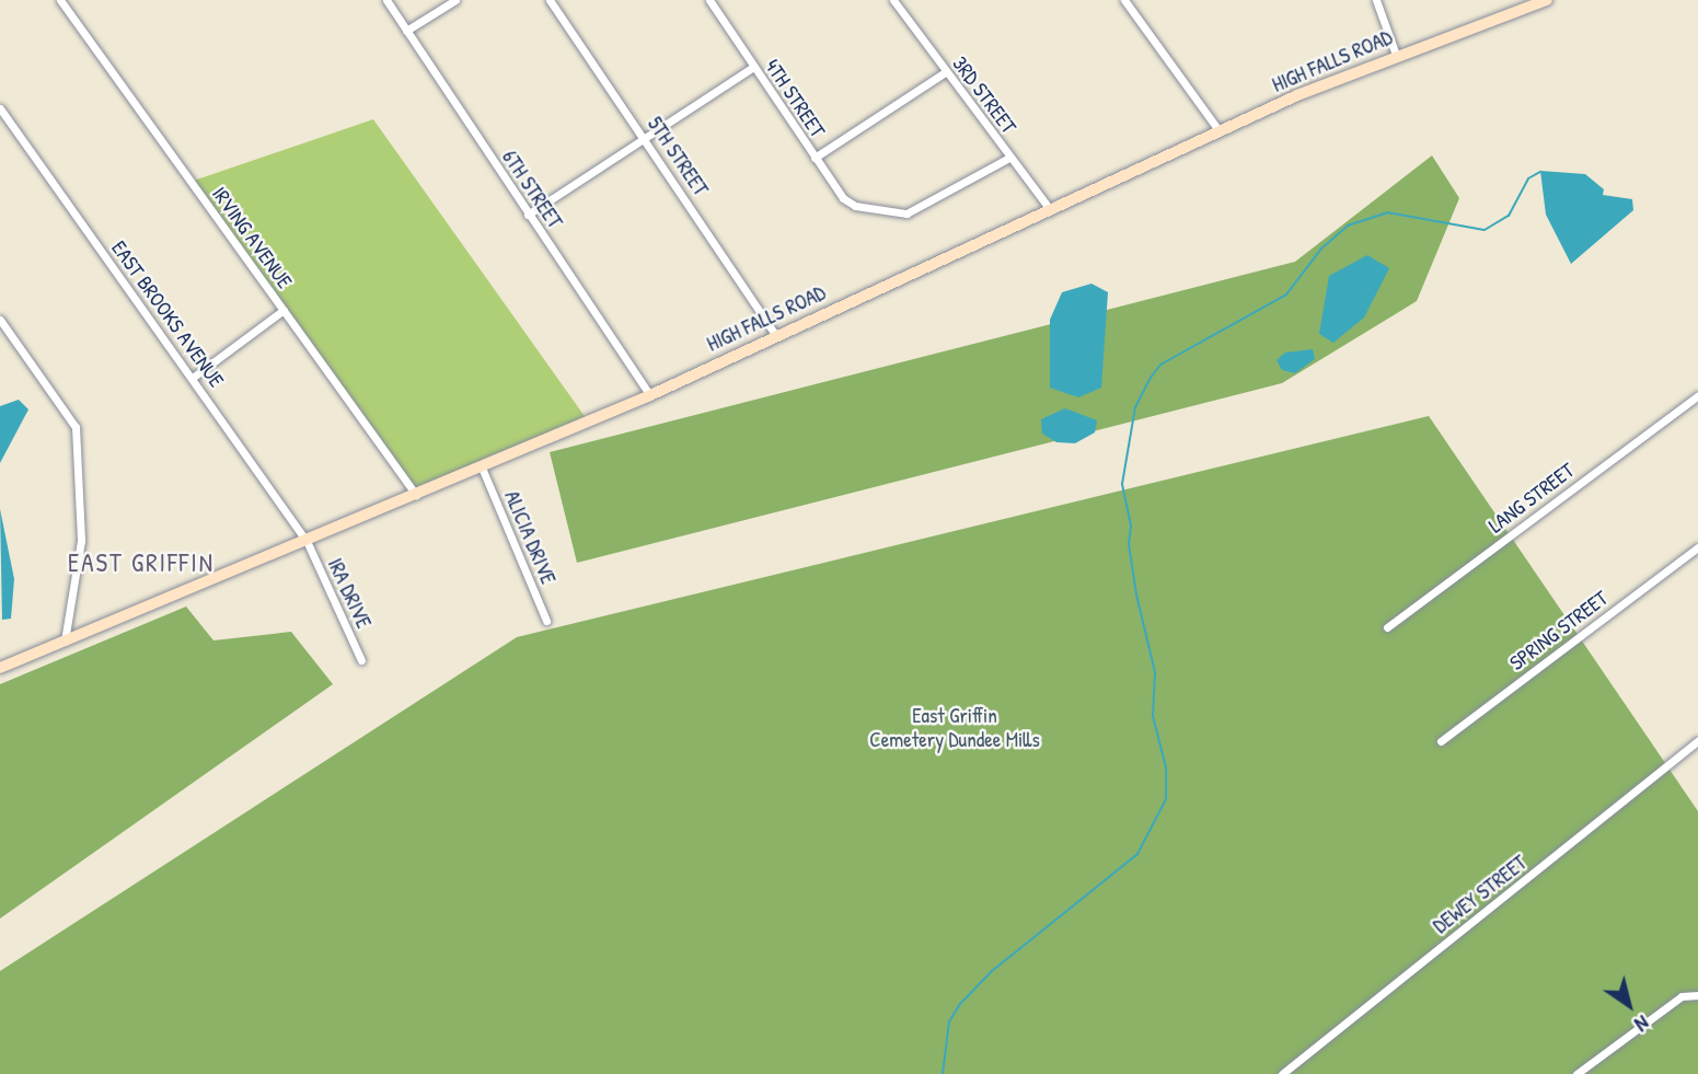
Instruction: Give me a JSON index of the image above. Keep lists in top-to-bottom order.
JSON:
{
  "streets": {
    "street": [
      "HIGH FALLS ROAD",
      "3RD STREET",
      "4TH STREET",
      "5TH STREET",
      "6TH STREET",
      "IRVING AVENUE",
      "EAST BROOKS AVENUE",
      "LANG STREET",
      "ALICIA DRIVE",
      "IRA DRIVE",
      "SPRING STREET",
      "DEWEY STREET"
    ]
  },
  "crossings": [
    ["HIGH FALLS ROAD", "3RD STREET"],
    ["HIGH FALLS ROAD", "5TH STREET"],
    ["HIGH FALLS ROAD", "6TH STREET"],
    ["HIGH FALLS ROAD", "IRVING AVENUE"],
    ["HIGH FALLS ROAD", "EAST BROOKS AVENUE"],
    ["HIGH FALLS ROAD", "ALICIA DRIVE"],
    ["HIGH FALLS ROAD", "IRA DRIVE"],
    ["3RD STREET", "4TH STREET"],
    ["EAST BROOKS AVENUE", "IRA DRIVE"]
  ],
  "districts": ["EAST GRIFFIN"],
  "parks": ["East Griffin Cemetery Dundee Mills"],
  "north": "bottom right"
}
